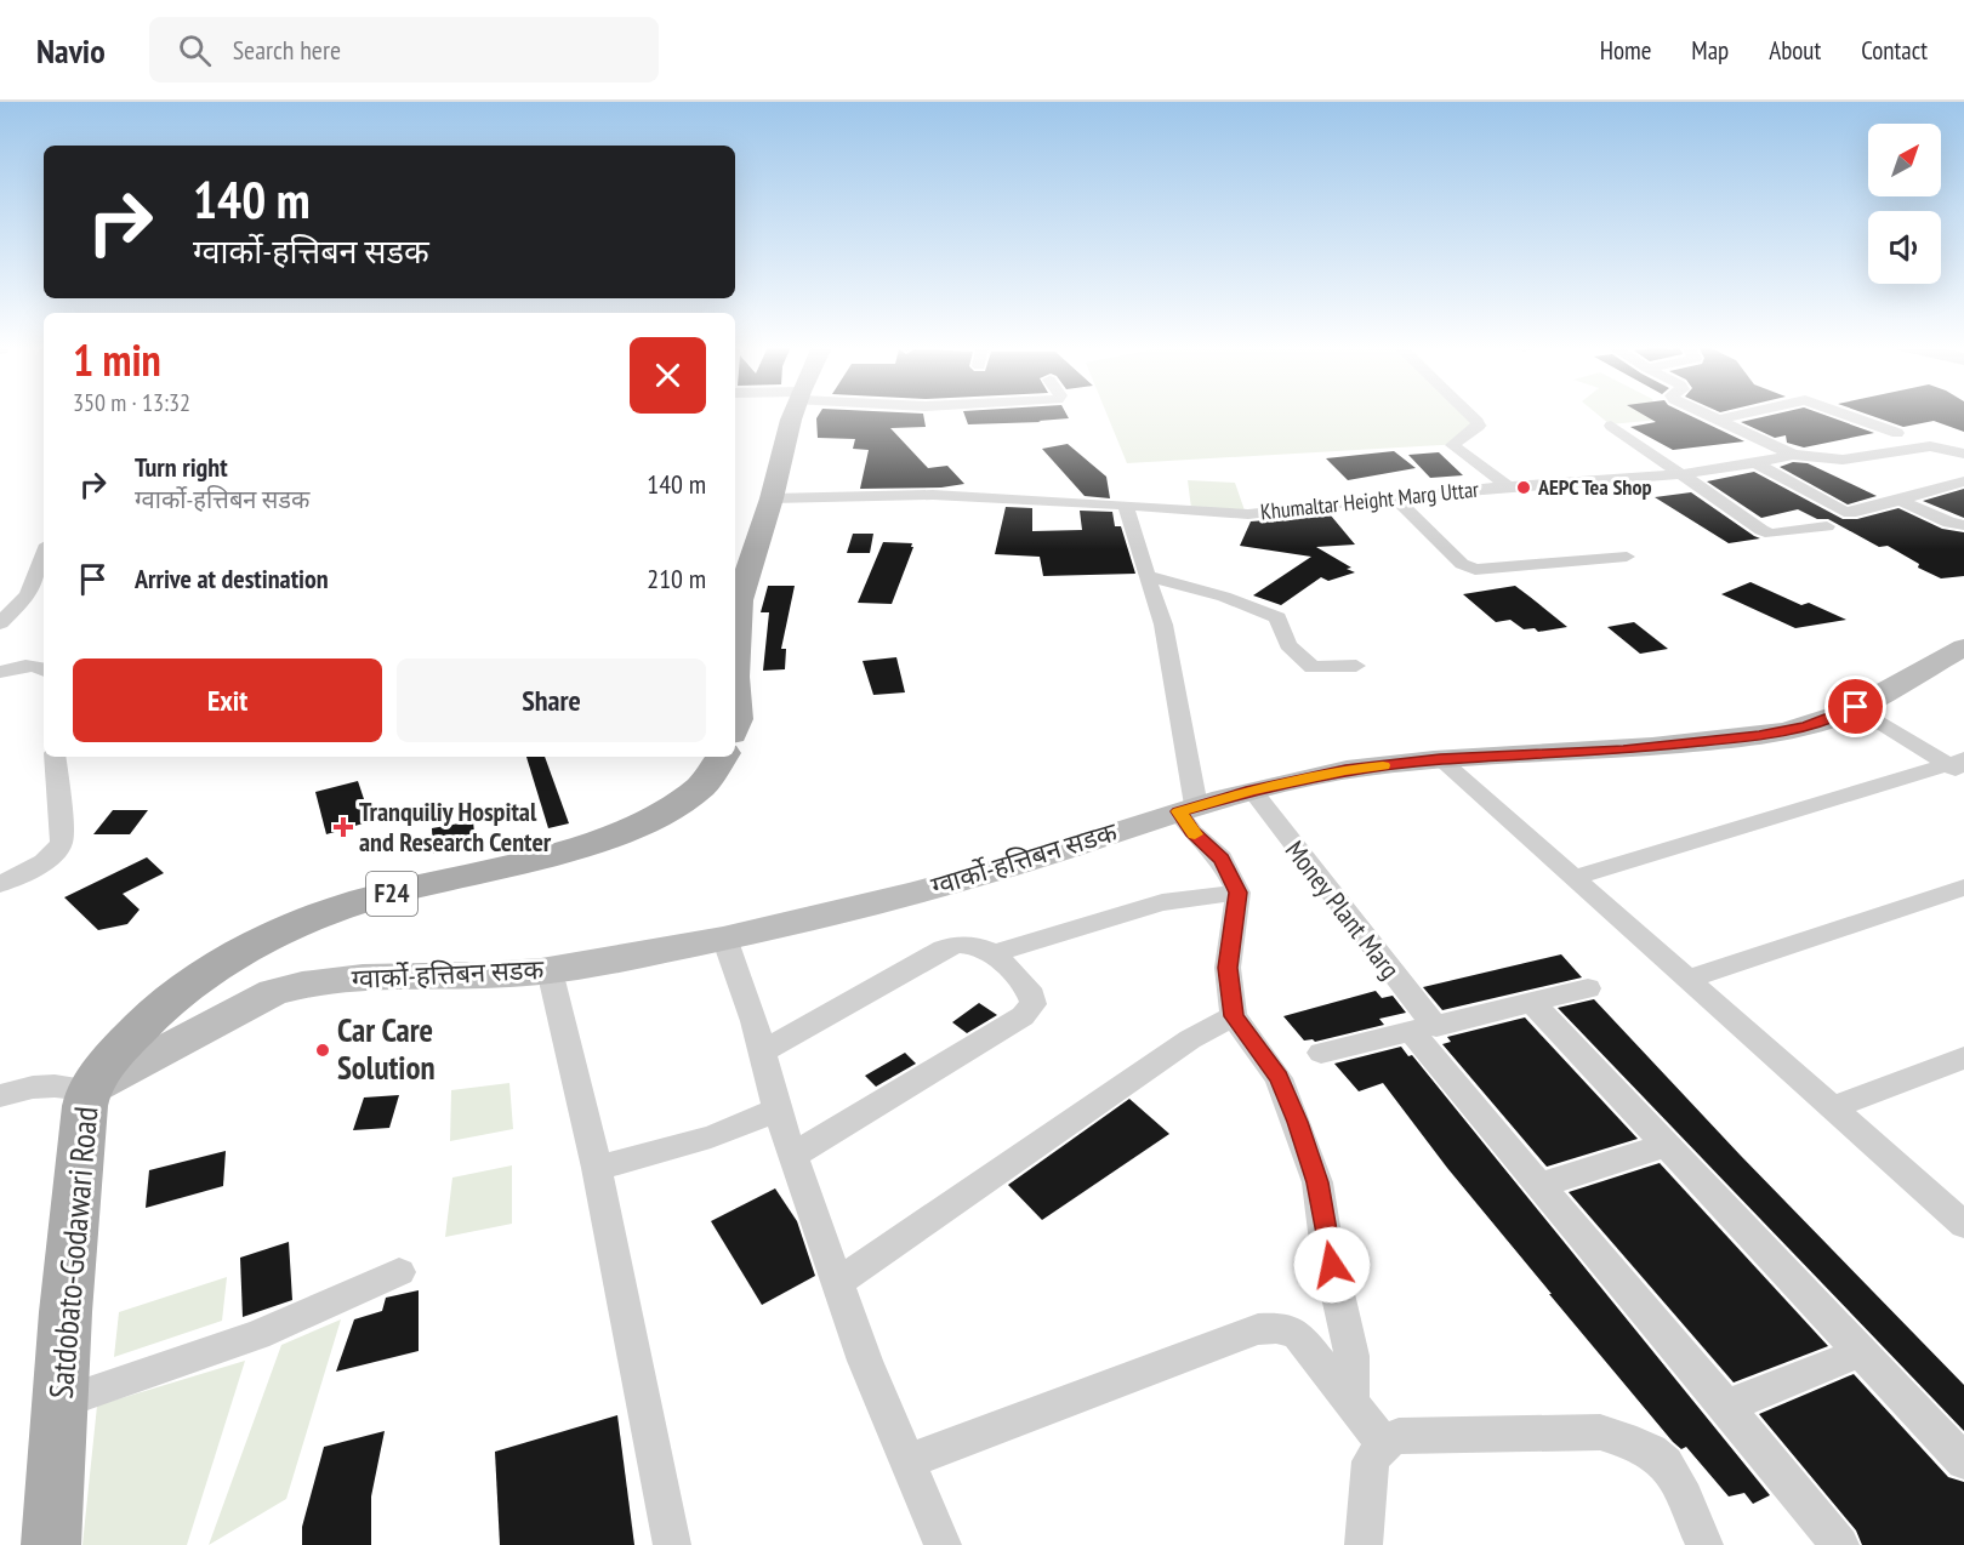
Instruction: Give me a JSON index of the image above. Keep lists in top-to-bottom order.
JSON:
{
  "streets": {
    "main road": ["ग्वार्को-हत्तिबन सडक", "F24", "Satdobato-Godawari Road"],
    "street": ["Khumaltar Height Marg Uttar", "Money Plant Marg"]
  },
  "crossings": [
    ["ग्वार्को-हत्तिबन सडक", "Money Plant Marg"],
    ["ग्वार्को-हत्तिबन सडक", "Satdobato-Godawari Road"]
  ],
  "places": {
    "other": ["AEPC Tea Shop", "Car Care Solution"],
    "health": ["Tranquiliy Hospital and Research Center"]
  },
  "north": "top right",
  "page": {
    "header": "Navio",
    "search": "Search here",
    "nav": [
      "Home",
      "Map",
      "About",
      "Contact"
    ],
    "turn": ["140 m", "ग्वार्को-हत्तिबन सडक"],
    "heading": ["1 min", "350 m · 13:32"],
    "list": [
      {
        "name": "Turn right",
        "note": "ग्वार्को-हत्तिबन सडक",
        "value": "140 m"
      },
      {
        "name": "Arrive at destination",
        "value": "210 m"
      }
    ],
    "buttons": ["Exit", "Share"]
  }
}
